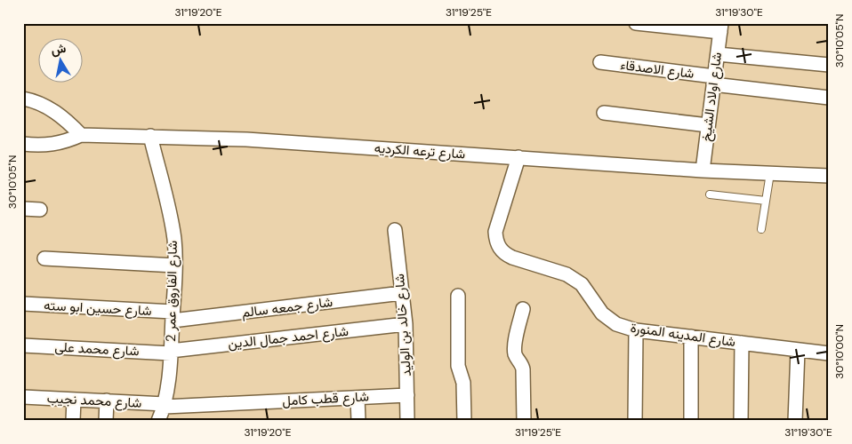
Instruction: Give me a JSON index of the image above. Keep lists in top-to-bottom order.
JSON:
{
  "streets": {
    "street": [
      "شارع الاصدقاء",
      "شارع اولاد الشيخ",
      "شارع ترعه الكرديه",
      "شارع الفاروق عمر 2",
      "شارع جمعه سالم",
      "شارع حسين ابو سته",
      "شارع خالد بن الوليد",
      "شارع المدينه المنورة",
      "شارع احمد جمال الدين",
      "شارع محمد على",
      "شارع قطب كامل",
      "شارع محمد نجيب"
    ]
  },
  "crossings": [
    ["شارع الاصدقاء", "شارع اولاد الشيخ"],
    ["شارع اولاد الشيخ", "شارع ترعه الكرديه"],
    ["شارع ترعه الكرديه", "شارع الفاروق عمر 2"],
    ["شارع ترعه الكرديه", "شارع المدينه المنورة"],
    ["شارع الفاروق عمر 2", "شارع جمعه سالم"],
    ["شارع الفاروق عمر 2", "شارع حسين ابو سته"],
    ["شارع الفاروق عمر 2", "شارع احمد جمال الدين"],
    ["شارع الفاروق عمر 2", "شارع محمد على"],
    ["شارع الفاروق عمر 2", "شارع قطب كامل"],
    ["شارع الفاروق عمر 2", "شارع محمد نجيب"],
    ["شارع جمعه سالم", "شارع حسين ابو سته"],
    ["شارع جمعه سالم", "شارع خالد بن الوليد"],
    ["شارع خالد بن الوليد", "شارع احمد جمال الدين"],
    ["شارع خالد بن الوليد", "شارع قطب كامل"],
    ["شارع احمد جمال الدين", "شارع محمد على"],
    ["شارع قطب كامل", "شارع محمد نجيب"]
  ],
  "north": "top",
  "coordinates": [
    "31°19'20\"E",
    "31°19'25\"E",
    "31°19'30\"E",
    "30°10'05\"N",
    "30°10'00\"N"
  ]
}
